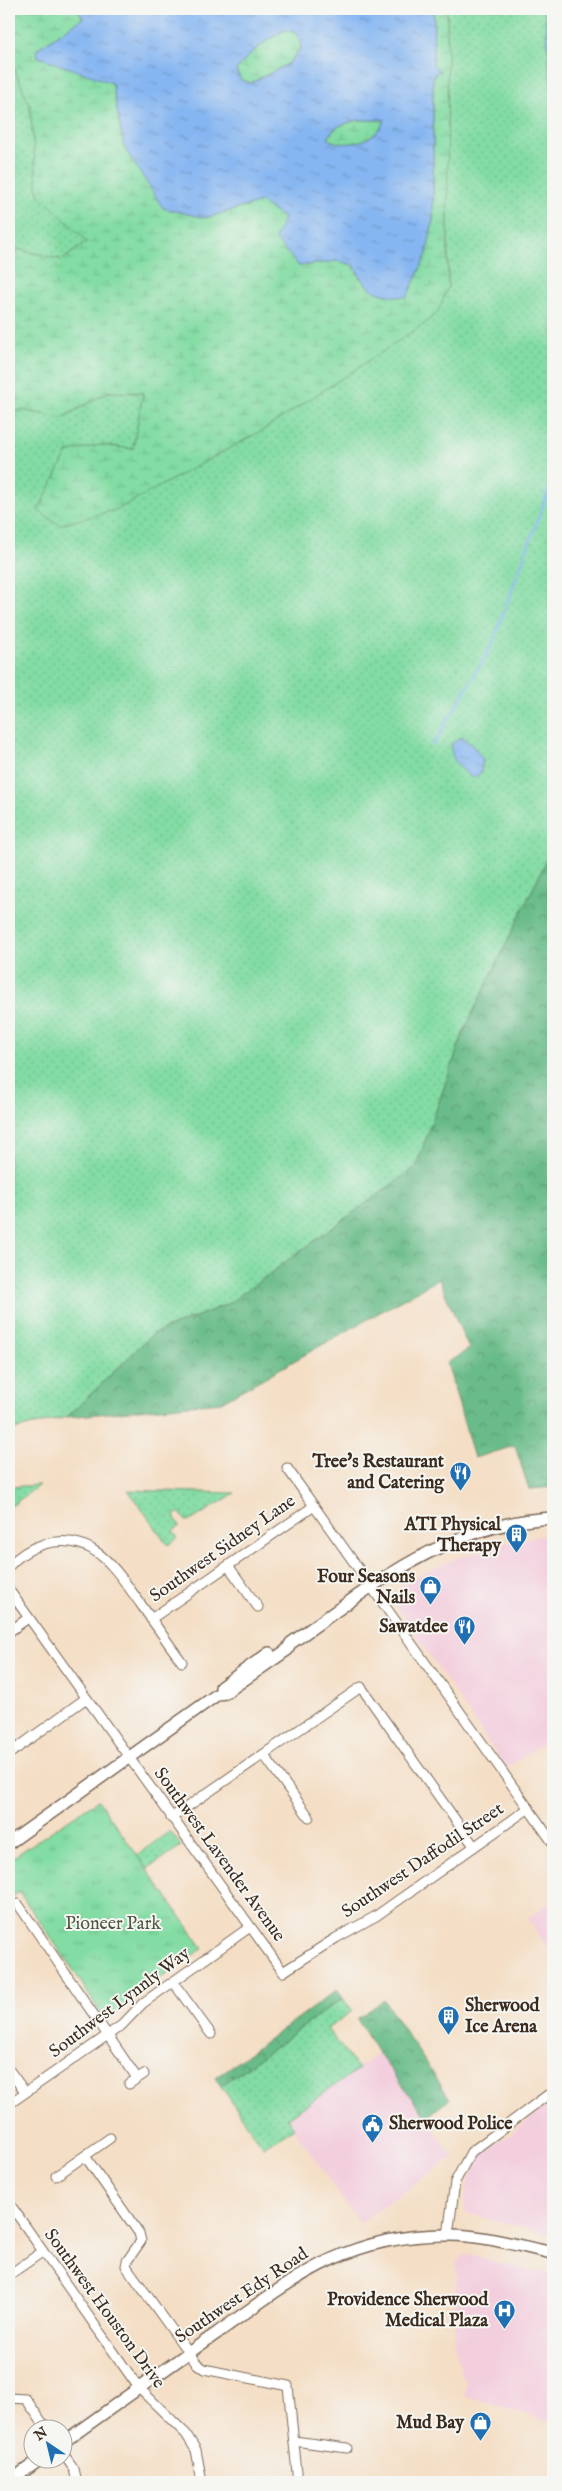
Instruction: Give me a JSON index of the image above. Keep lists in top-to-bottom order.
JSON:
{
  "streets": {
    "main road": ["Southwest Edy Road"],
    "street": [
      "Southwest Sidney Lane",
      "Southwest Lavender Avenue",
      "Southwest Daffodil Street",
      "Southwest Lynnly Way",
      "Southwest Houston Drive"
    ]
  },
  "crossings": [
    ["Southwest Lavender Avenue", "Southwest Daffodil Street"],
    ["Southwest Lavender Avenue", "Southwest Lynnly Way"],
    ["Southwest Edy Road", "Southwest Houston Drive"]
  ],
  "parks": ["Pioneer Park"],
  "places": {
    "restaurant": ["Tree's Restaurant and Catering", "Sawatdee"],
    "building": ["ATI Physical Therapy", "Sherwood Ice Arena"],
    "shop": ["Four Seasons Nails", "Mud Bay"],
    "public building": ["Sherwood Police"],
    "hospital": ["Providence Sherwood Medical Plaza"]
  },
  "north": "top left"
}
